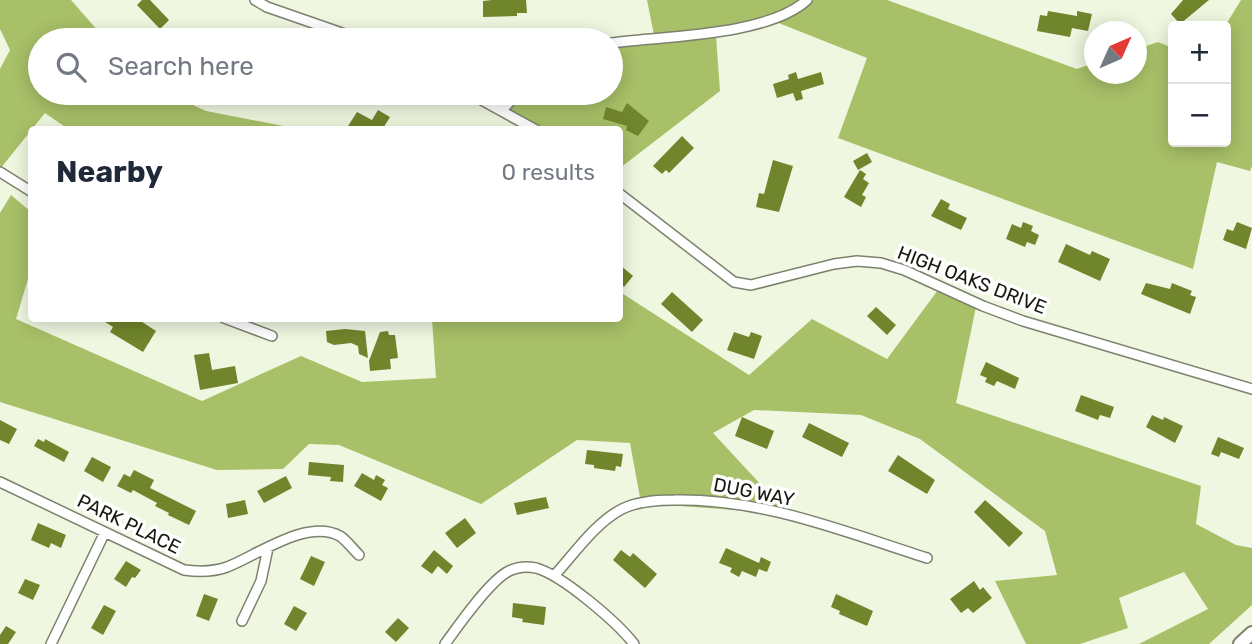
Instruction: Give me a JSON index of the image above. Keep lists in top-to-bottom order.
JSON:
{
  "streets": {
    "street": ["HIGH OAKS DRIVE", "DUG WAY", "PARK PLACE"]
  },
  "north": "top right",
  "page": {
    "map_buttons": ["+", "−"],
    "search": "Search here",
    "heading": ["Nearby", "0 results"]
  }
}
